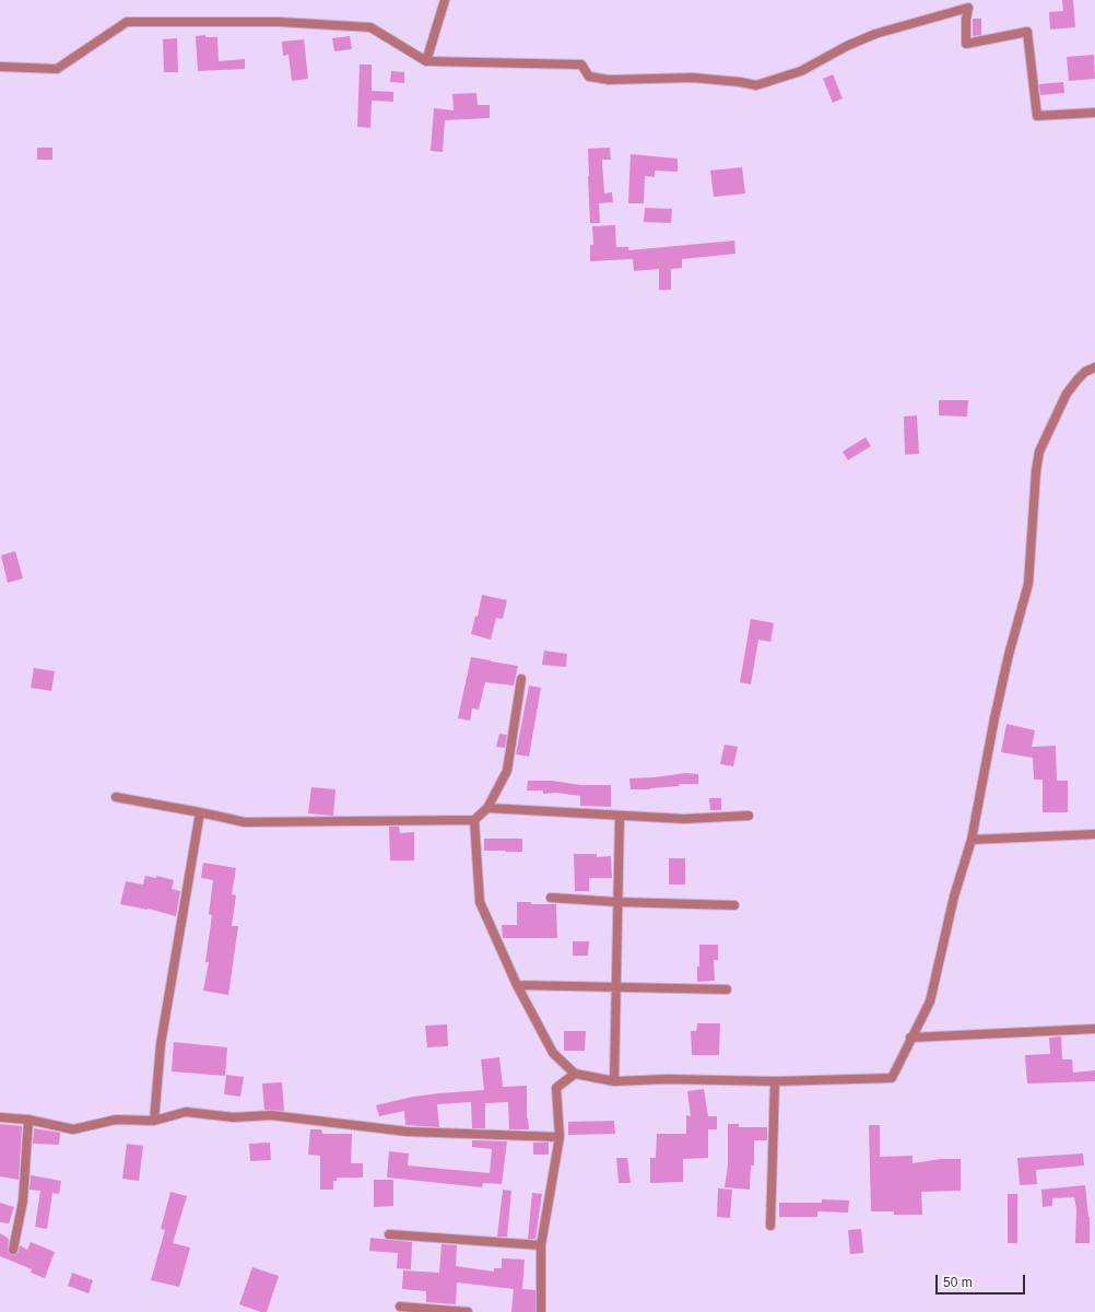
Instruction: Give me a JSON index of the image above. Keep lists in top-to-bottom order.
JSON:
{
  "scale_bar": "50 m"
}
